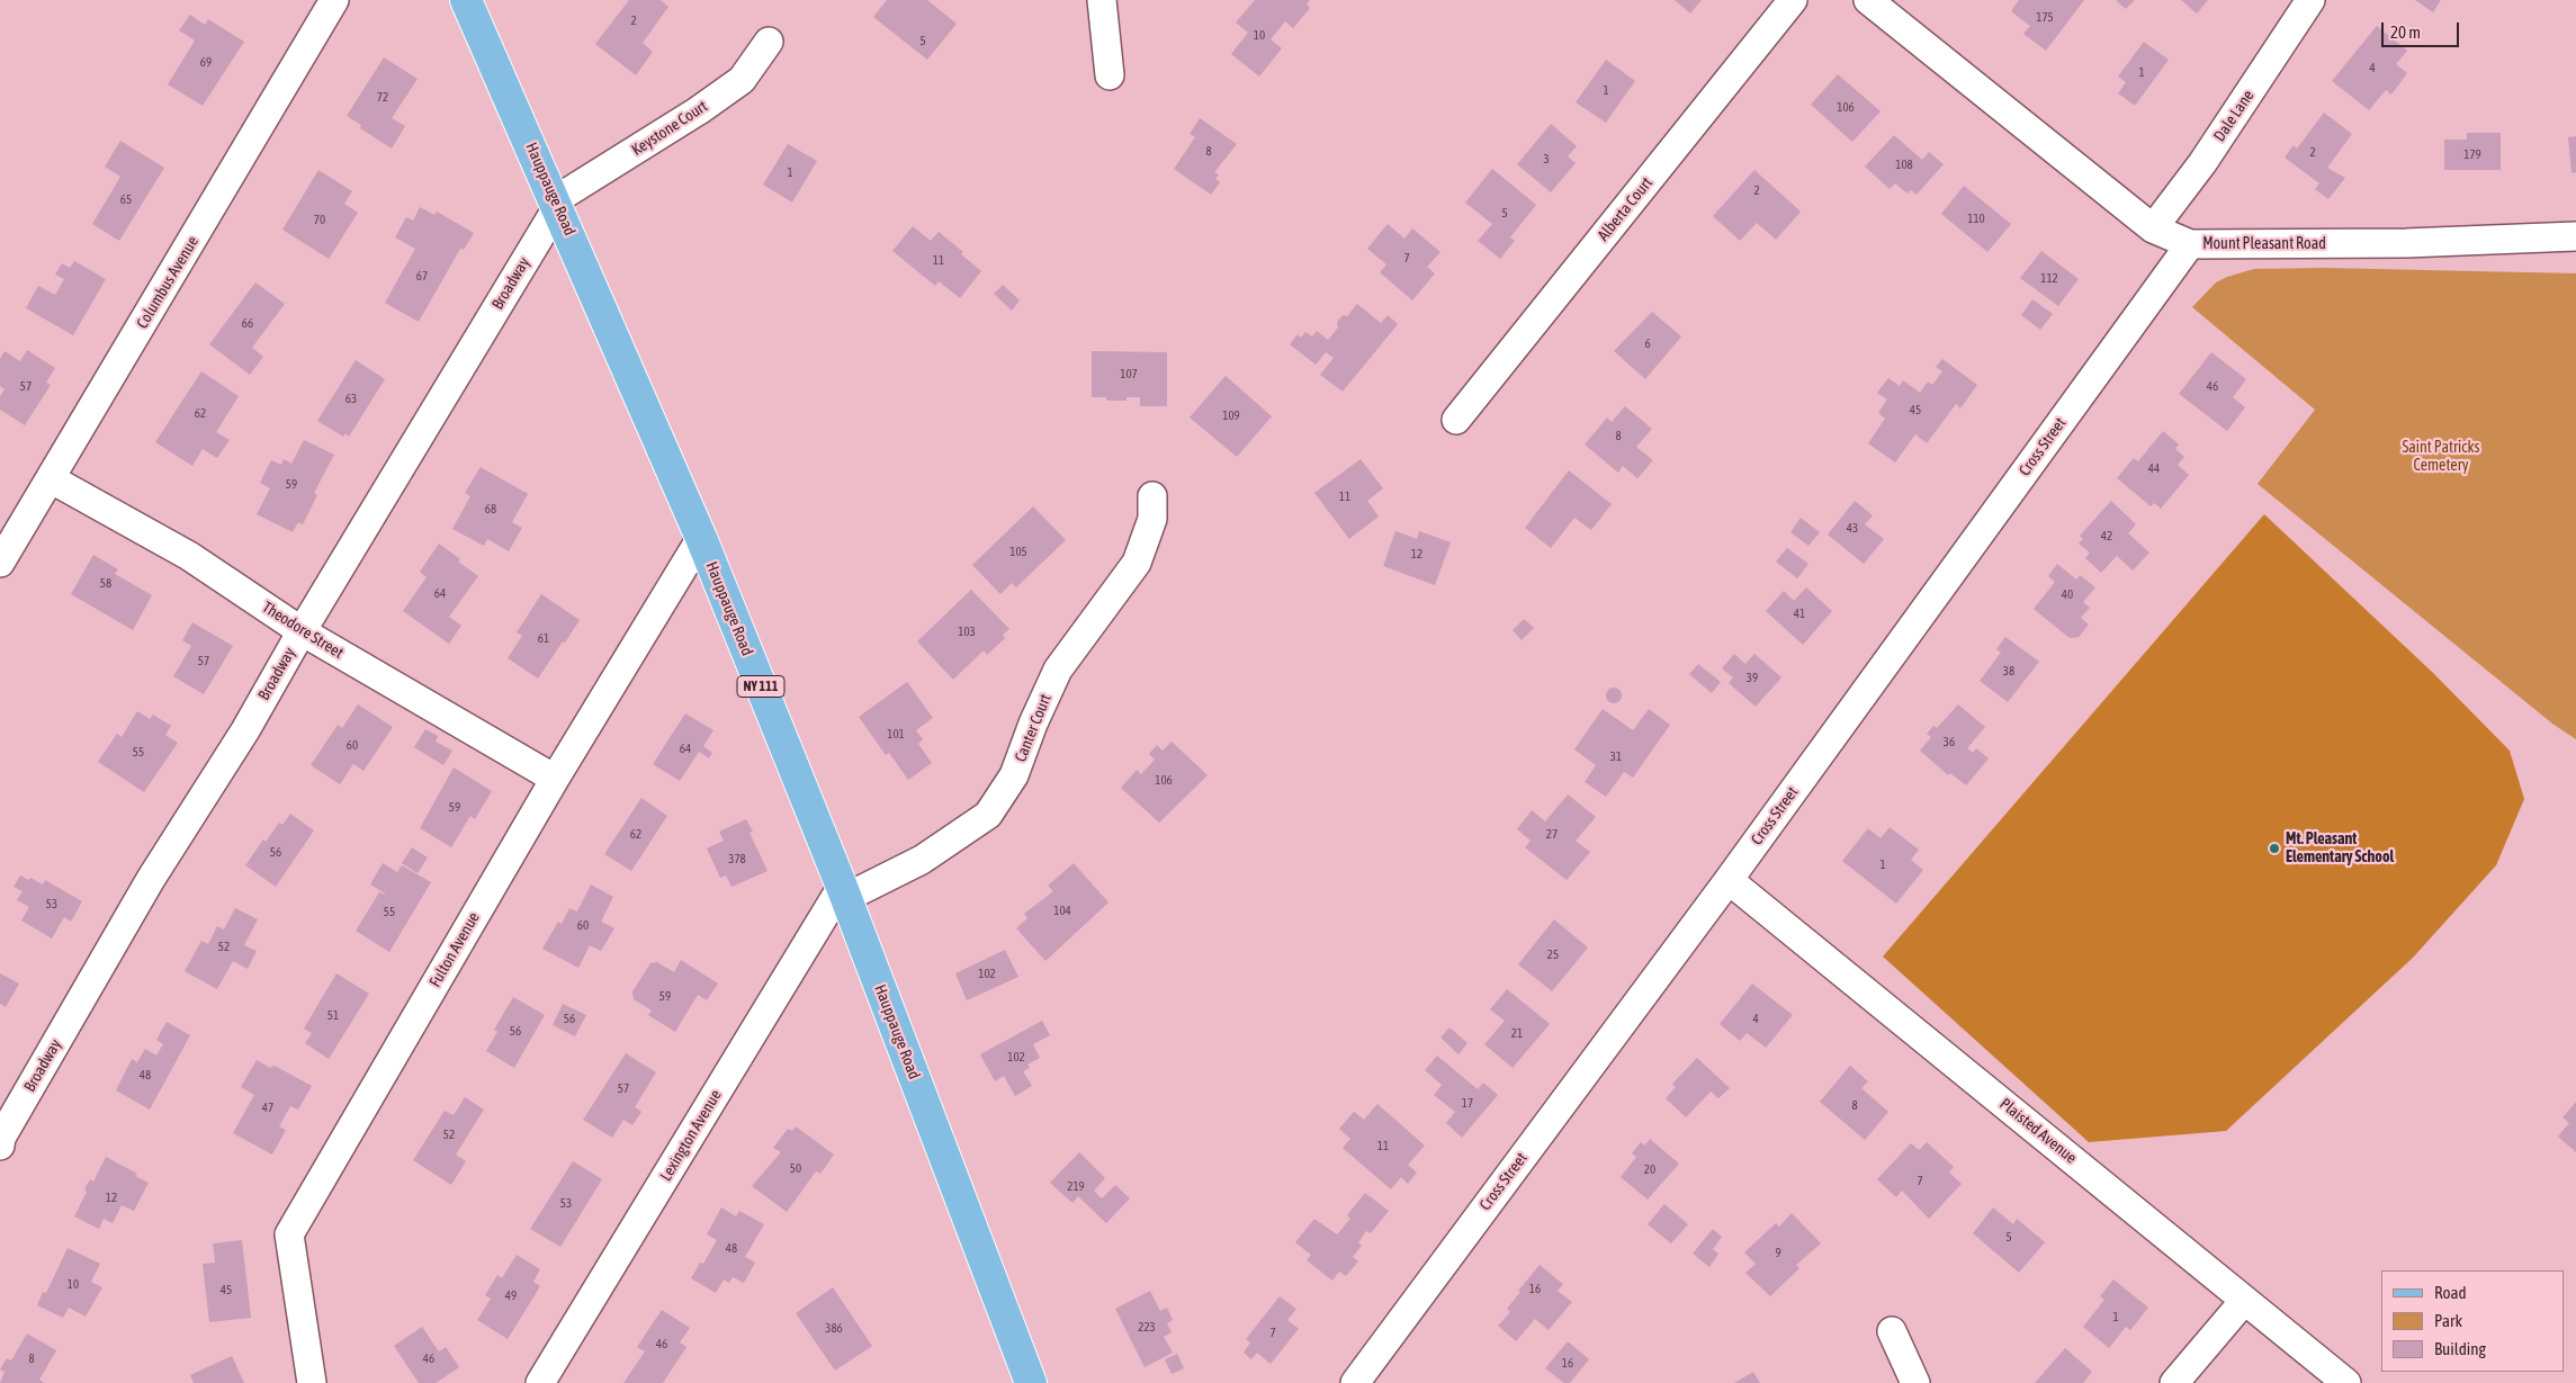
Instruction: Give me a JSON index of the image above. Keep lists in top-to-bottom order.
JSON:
{
  "streets": {
    "main road": ["Hauppauge Road", "NY 111"],
    "street": [
      "Dale Lane",
      "Keystone Court",
      "Alberta Court",
      "Mount Pleasant Road",
      "Columbus Avenue",
      "Broadway",
      "Cross Street",
      "Theodore Street",
      "Canter Court",
      "Fulton Avenue",
      "Plaisted Avenue",
      "Lexington Avenue"
    ]
  },
  "crossings": [
    ["Dale Lane", "Mount Pleasant Road"],
    ["Keystone Court", "Hauppauge Road"],
    ["Keystone Court", "Broadway"],
    ["Hauppauge Road", "Broadway"],
    ["Hauppauge Road", "Canter Court"],
    ["Hauppauge Road", "Fulton Avenue"],
    ["Hauppauge Road", "Lexington Avenue"],
    ["Mount Pleasant Road", "Cross Street"],
    ["Columbus Avenue", "Theodore Street"],
    ["Broadway", "Theodore Street"],
    ["Cross Street", "Plaisted Avenue"],
    ["Theodore Street", "Fulton Avenue"],
    ["Canter Court", "Lexington Avenue"]
  ],
  "parks": ["Saint Patricks Cemetery"],
  "places": ["Mt. Pleasant Elementary School"],
  "house_numbers": [
    "175",
    "2",
    "10",
    "5",
    "69",
    "4",
    "1",
    "1",
    "72",
    "106",
    "8",
    "2",
    "179",
    "3",
    "108",
    "1",
    "2",
    "65",
    "5",
    "110",
    "70",
    "7",
    "11",
    "67",
    "112",
    "66",
    "6",
    "107",
    "57",
    "46",
    "63",
    "45",
    "62",
    "109",
    "8",
    "44",
    "59",
    "11",
    "68",
    "43",
    "42",
    "105",
    "12",
    "58",
    "64",
    "40",
    "41",
    "103",
    "61",
    "57",
    "38",
    "39",
    "101",
    "36",
    "60",
    "64",
    "55",
    "31",
    "106",
    "59",
    "62",
    "27",
    "56",
    "378",
    "1",
    "53",
    "104",
    "55",
    "60",
    "52",
    "25",
    "102",
    "59",
    "51",
    "56",
    "4",
    "56",
    "21",
    "102",
    "48",
    "57",
    "17",
    "8",
    "47",
    "52",
    "11",
    "50",
    "20",
    "7",
    "219",
    "12",
    "53",
    "5",
    "48",
    "9",
    "10",
    "16",
    "45",
    "49",
    "1",
    "223",
    "386",
    "7",
    "46",
    "8",
    "46",
    "16"
  ],
  "legend": ["Road", "Park", "Building"],
  "scale_bar": "20 m"
}
